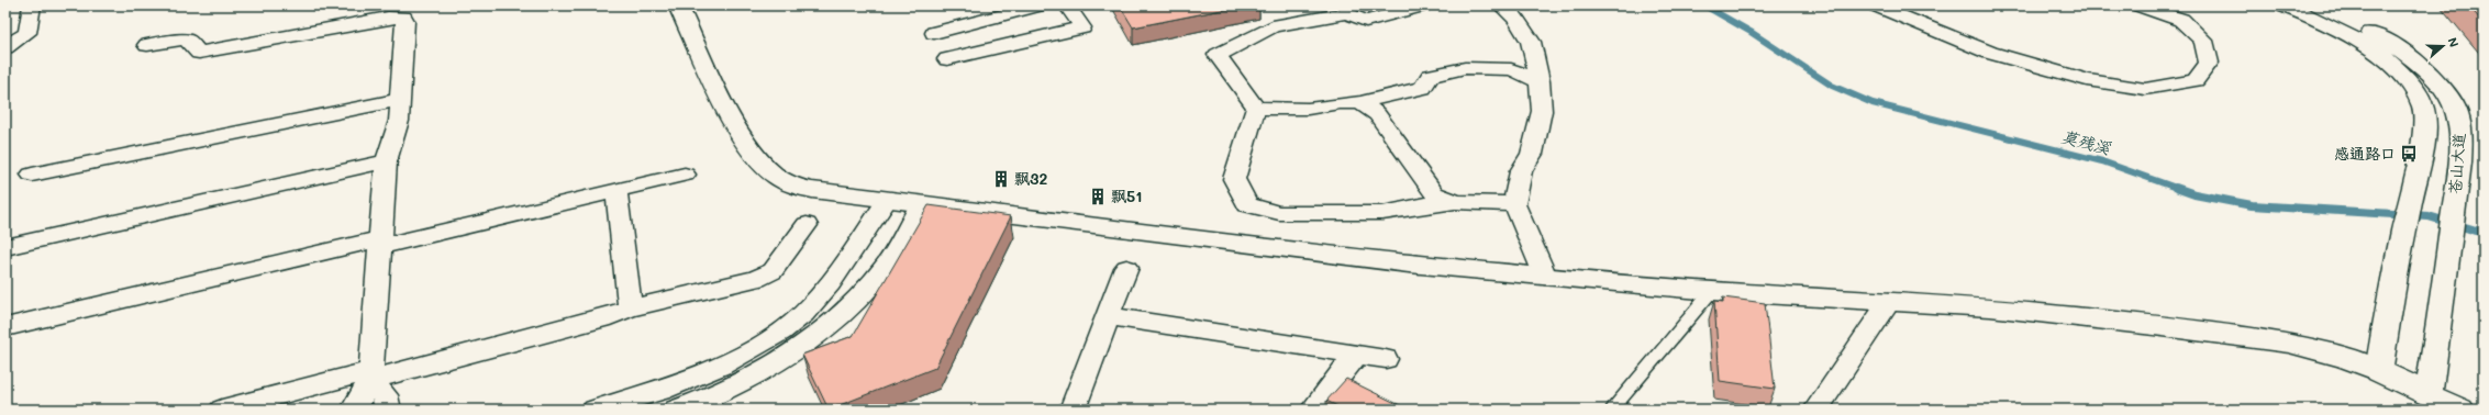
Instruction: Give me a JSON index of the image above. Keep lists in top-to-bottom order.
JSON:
{
  "streets": {
    "street": ["苍山大道"]
  },
  "water": ["莫残溪"],
  "places": {
    "bus stop": ["感通路口"],
    "building": ["飘32", "飘51"]
  },
  "north": "right"
}
